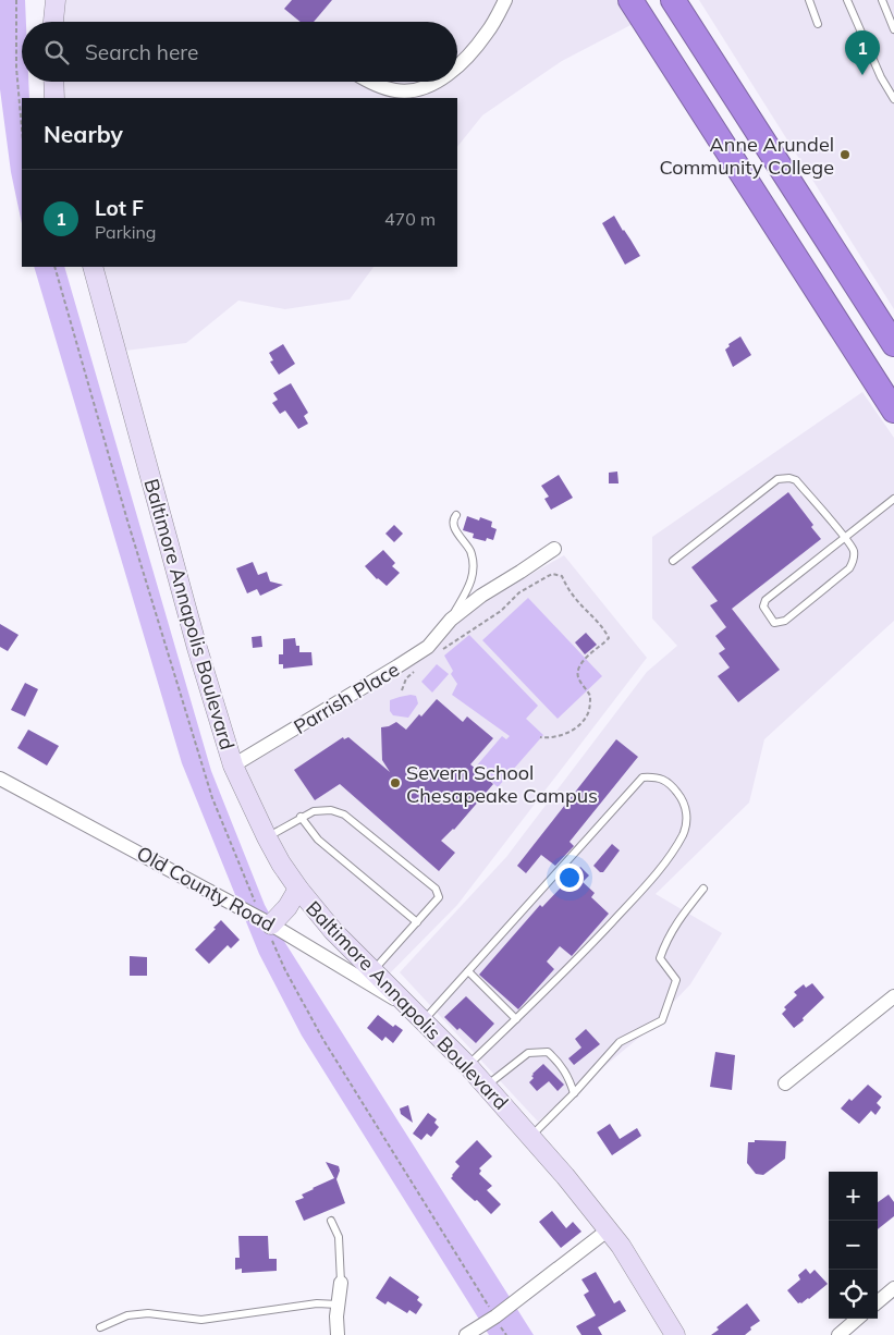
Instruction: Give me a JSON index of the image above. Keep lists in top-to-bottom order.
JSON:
{
  "streets": {
    "street": ["Baltimore Annapolis Boulevard", "Parrish Place", "Old County Road"]
  },
  "crossings": [
    ["Baltimore Annapolis Boulevard", "Parrish Place"],
    ["Baltimore Annapolis Boulevard", "Old County Road"]
  ],
  "places": ["Anne Arundel Community College", "Severn School Chesapeake Campus"],
  "page": {
    "search": "Search here",
    "pins": "1",
    "heading": "Nearby",
    "list": [
      {
        "mark": "1",
        "name": "Lot F",
        "note": "Parking",
        "value": "470 m"
      }
    ],
    "map_buttons": ["+", "−"]
  }
}
